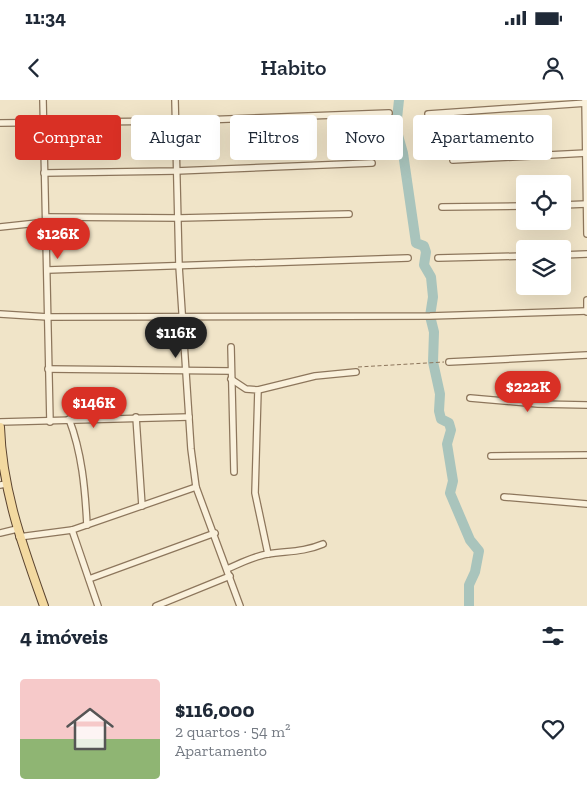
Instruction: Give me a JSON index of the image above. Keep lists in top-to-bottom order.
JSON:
{
  "page": {
    "status": "11:34",
    "header": "Habito",
    "chip": [
      "Comprar",
      "Alugar",
      "Filtros",
      "Novo",
      "Apartamento"
    ],
    "price": [
      "$126K",
      "$116K",
      "$222K",
      "$146K"
    ],
    "heading": "4 imóveis",
    "list": [
      {
        "name": "$116,000",
        "note": "2 quartos · 54 m² · Apartamento"
      }
    ]
  }
}
